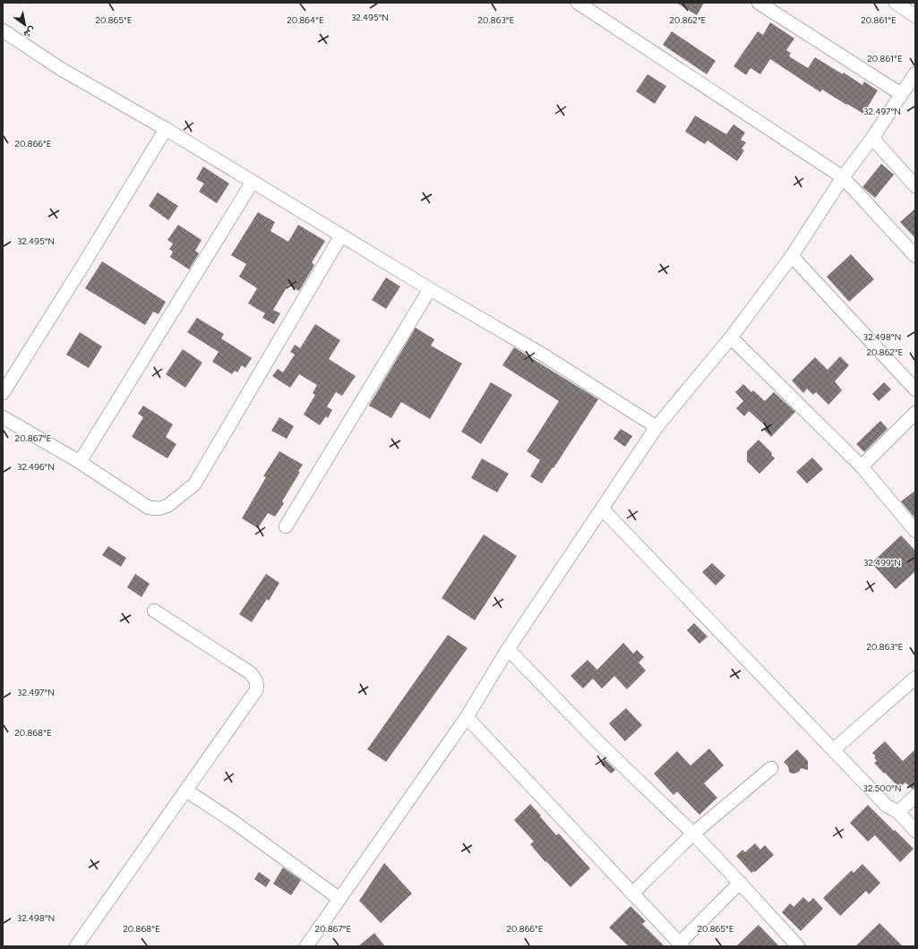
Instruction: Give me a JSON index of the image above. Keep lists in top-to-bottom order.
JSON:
{
  "north": "bottom right",
  "coordinates": [
    "32.495°N",
    "20.865°E",
    "20.864°E",
    "20.863°E",
    "20.862°E",
    "20.861°E",
    "32.497°N",
    "20.866°E",
    "32.498°N",
    "20.867°E",
    "32.496°N",
    "32.499°N",
    "20.868°E",
    "32.500°N"
  ]
}
